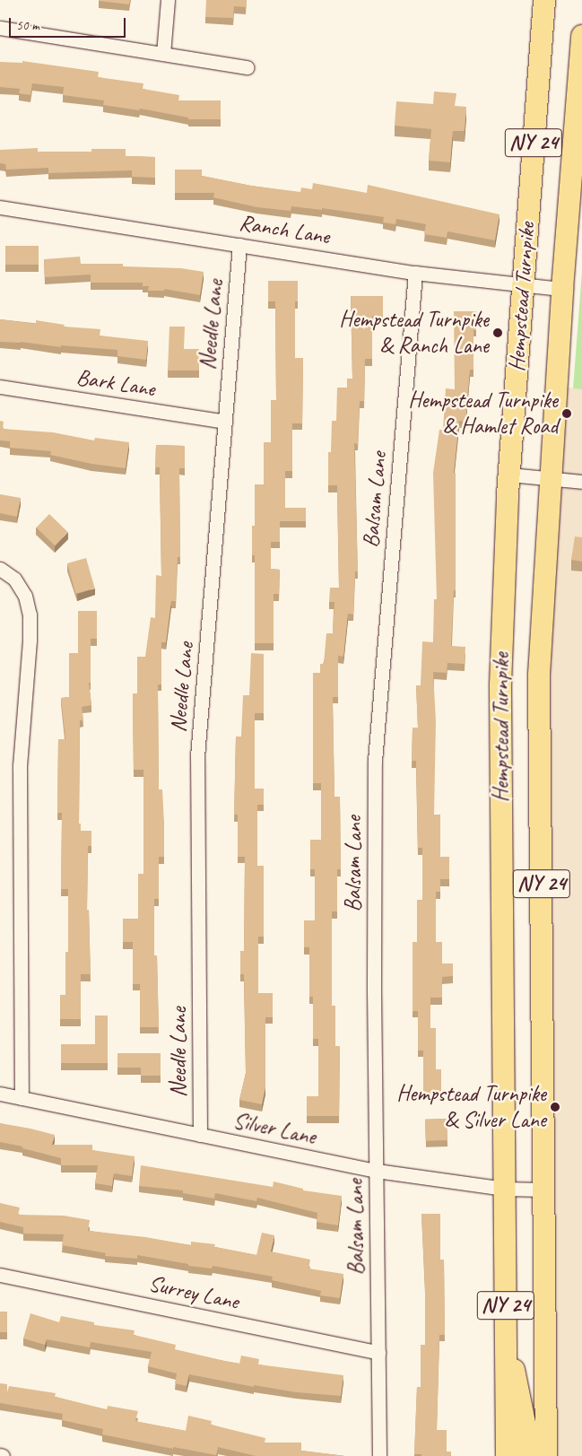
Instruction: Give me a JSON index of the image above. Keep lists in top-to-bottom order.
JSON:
{
  "streets": {
    "main road": ["NY 24", "Hempstead Turnpike"],
    "street": [
      "Ranch Lane",
      "Needle Lane",
      "Bark Lane",
      "Balsam Lane",
      "Silver Lane",
      "Surrey Lane"
    ]
  },
  "crossings": [
    ["Ranch Lane", "Hempstead Turnpike"],
    ["Ranch Lane", "Needle Lane"],
    ["Ranch Lane", "Balsam Lane"],
    ["Hempstead Turnpike", "Silver Lane"],
    ["Needle Lane", "Bark Lane"],
    ["Needle Lane", "Silver Lane"],
    ["Balsam Lane", "Silver Lane"],
    ["Balsam Lane", "Surrey Lane"]
  ],
  "places": ["Hempstead Turnpike & Ranch Lane", "Hempstead Turnpike & Hamlet Road", "Hempstead Turnpike & Silver Lane"],
  "scale_bar": "50 m"
}
